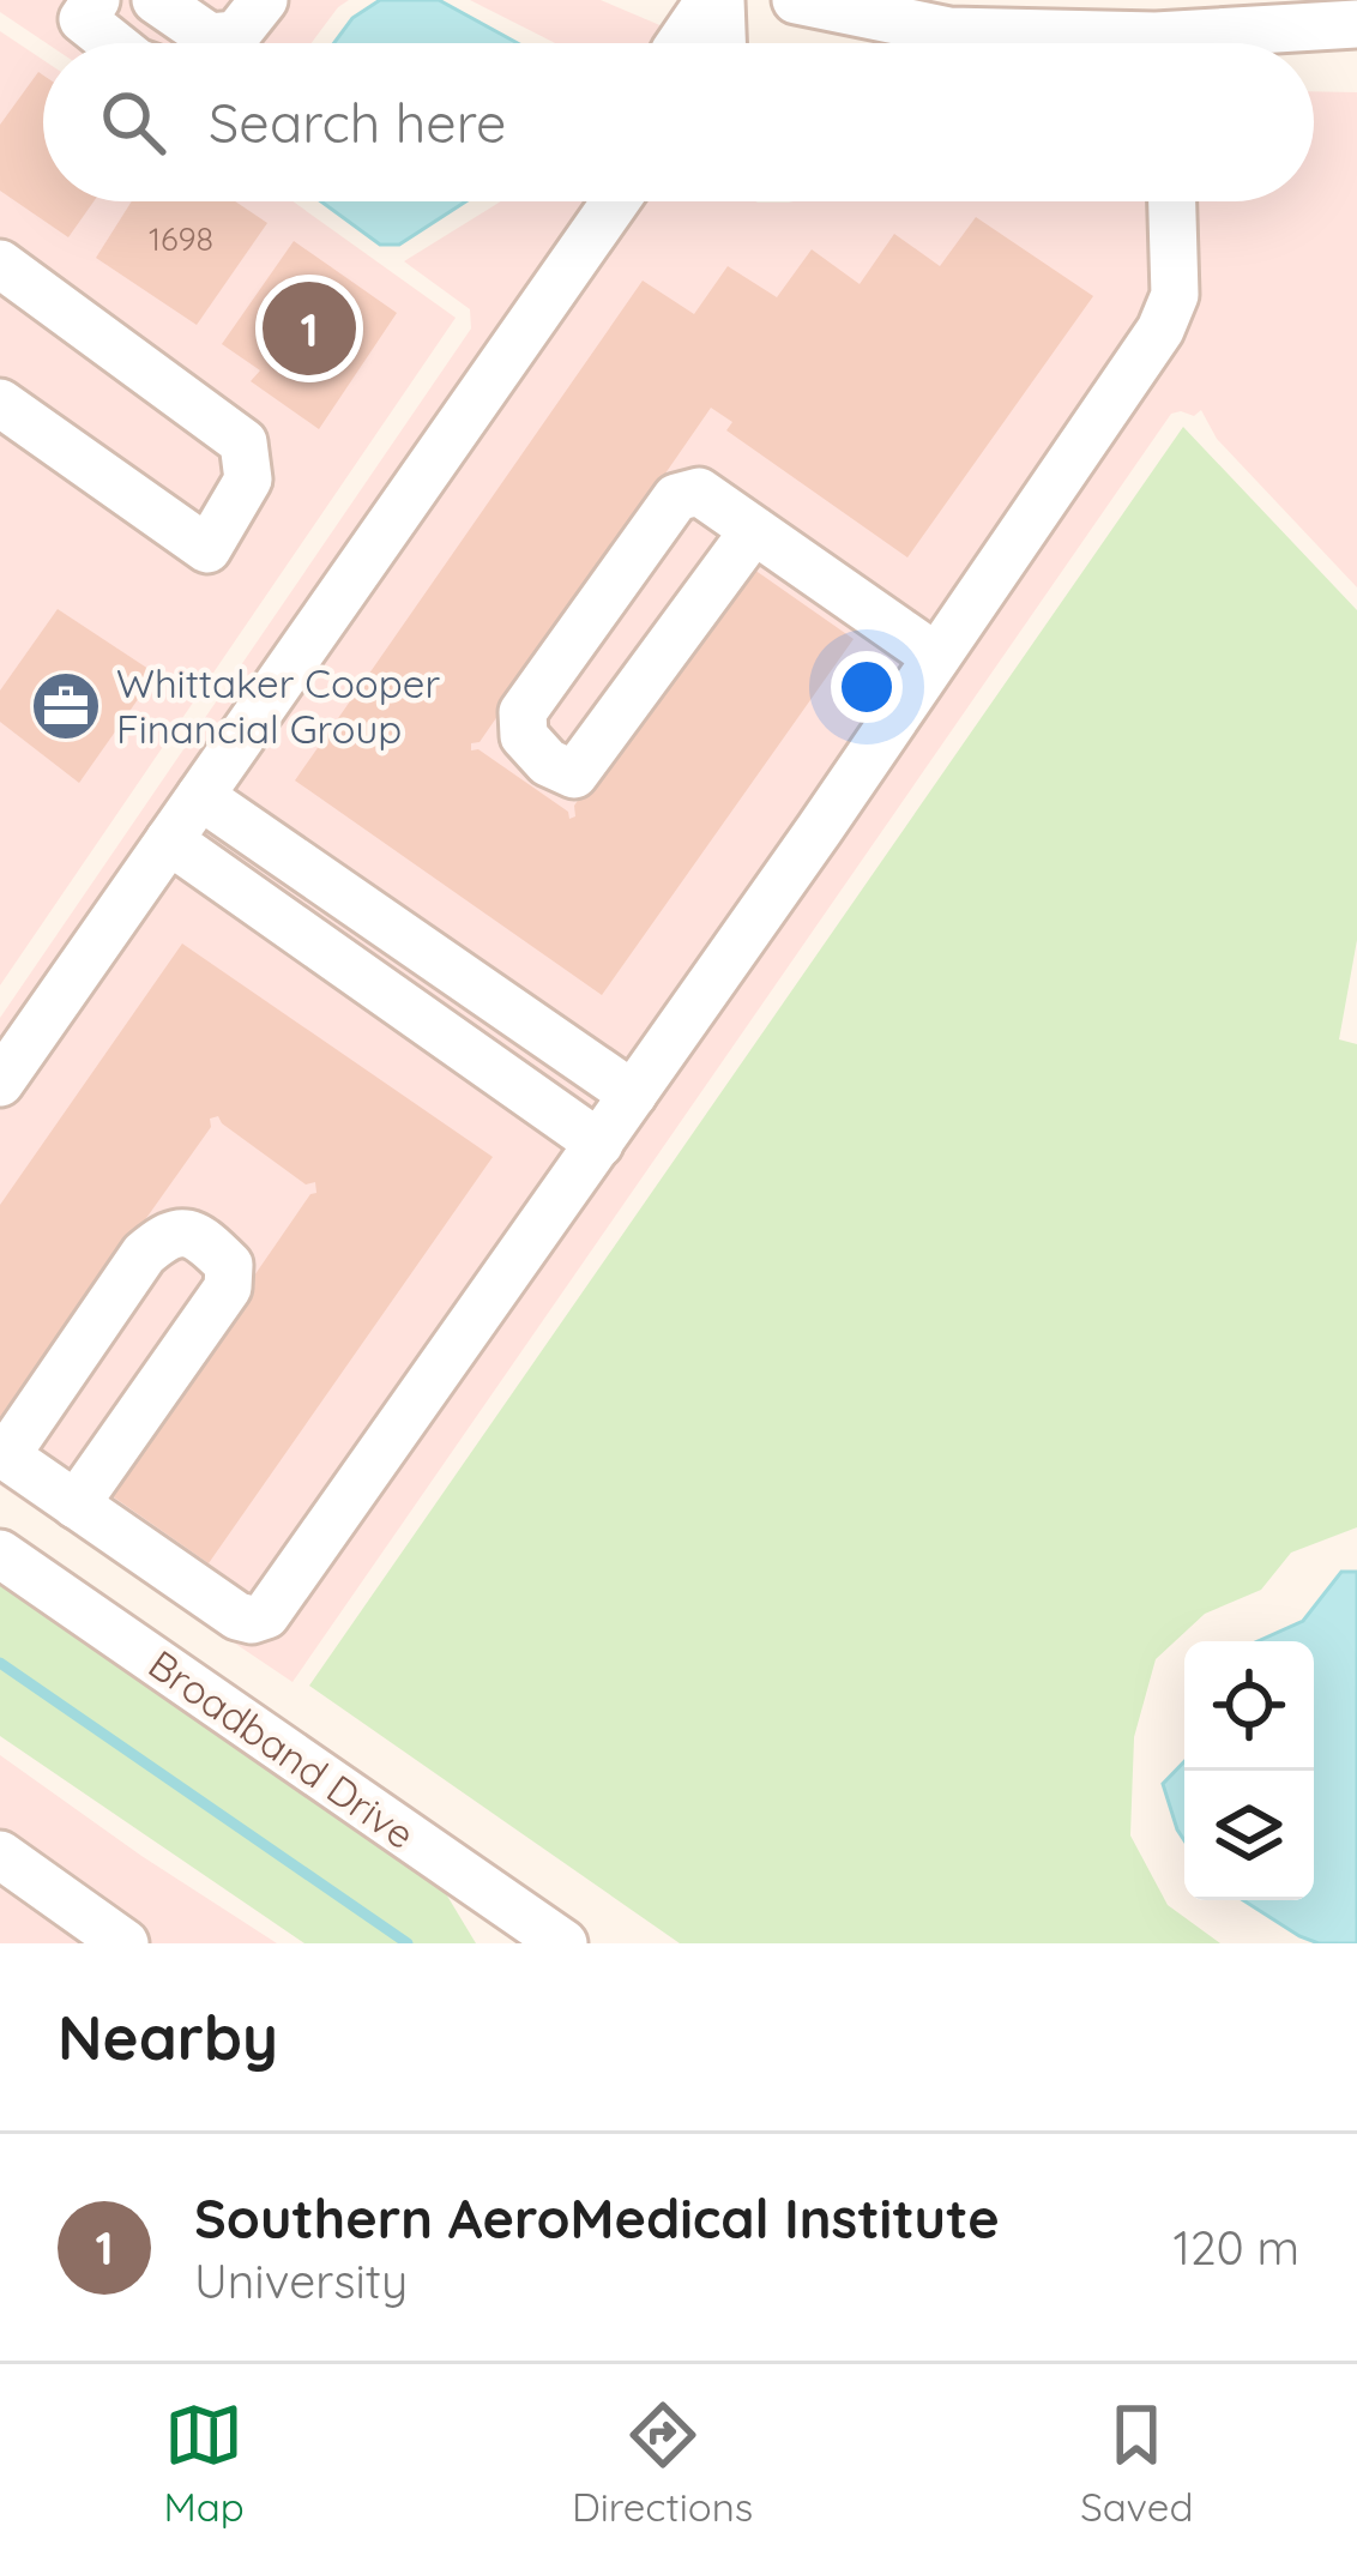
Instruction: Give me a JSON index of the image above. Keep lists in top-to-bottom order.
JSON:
{
  "streets": {
    "street": ["Broadband Drive"]
  },
  "places": {
    "office": ["Whittaker Cooper Financial Group"]
  },
  "house_numbers": ["1698"],
  "page": {
    "search": "Search here",
    "pins": "1",
    "heading": "Nearby",
    "list": [
      {
        "mark": "1",
        "name": "Southern AeroMedical Institute",
        "note": "University",
        "value": "120 m"
      }
    ],
    "nav": ["Map", "Directions", "Saved"]
  }
}
